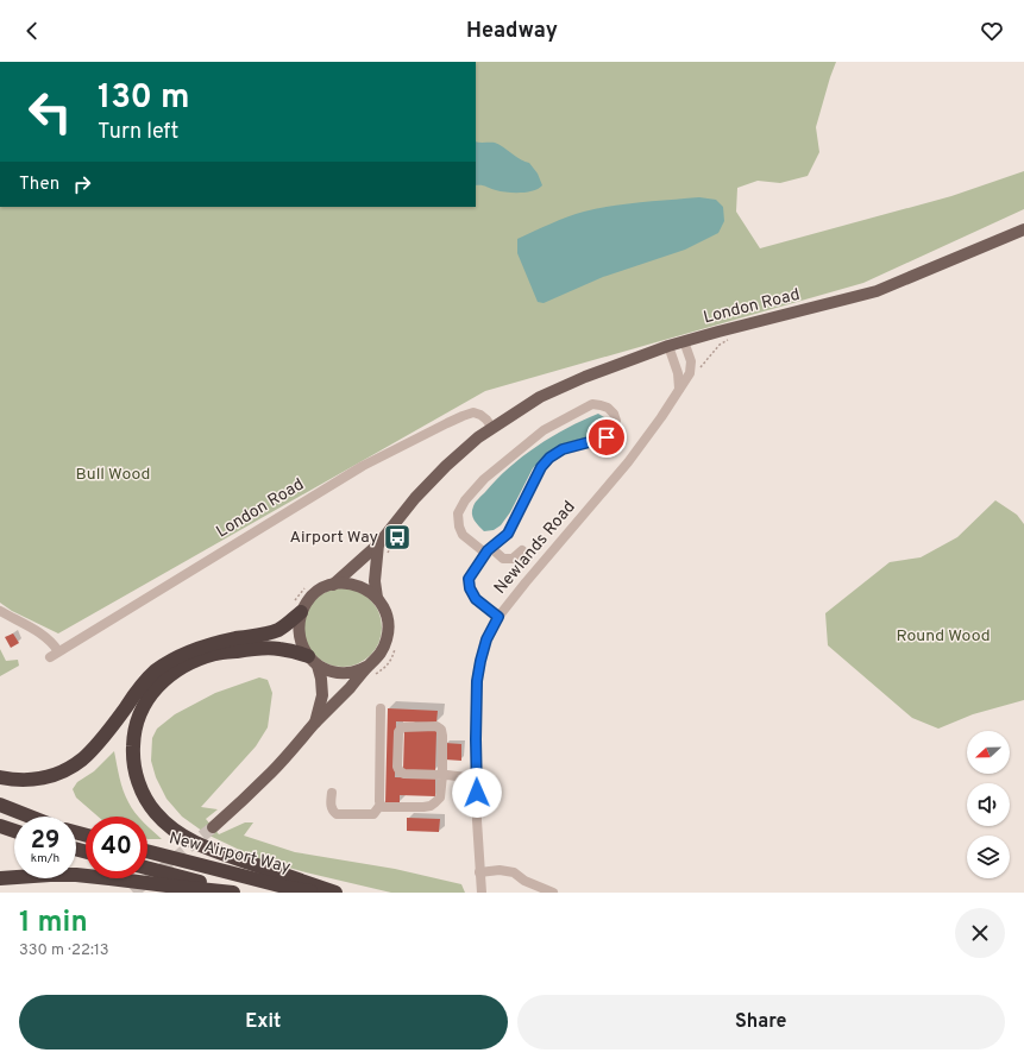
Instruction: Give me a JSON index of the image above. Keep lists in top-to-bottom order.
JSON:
{
  "streets": {
    "highway": ["New Airport Way"],
    "main road": ["London Road"],
    "street": ["Newlands Road"]
  },
  "parks": ["Bull Wood", "Round Wood"],
  "places": {
    "bus stop": ["Airport Way"]
  },
  "north": "left",
  "page": {
    "header": "Headway",
    "turn": ["130 m", "Turn left"],
    "then": "Then",
    "speed": "29 km/h",
    "limit": "40",
    "heading": ["1 min", "330 m · 22:13"],
    "buttons": ["Exit", "Share"]
  }
}
